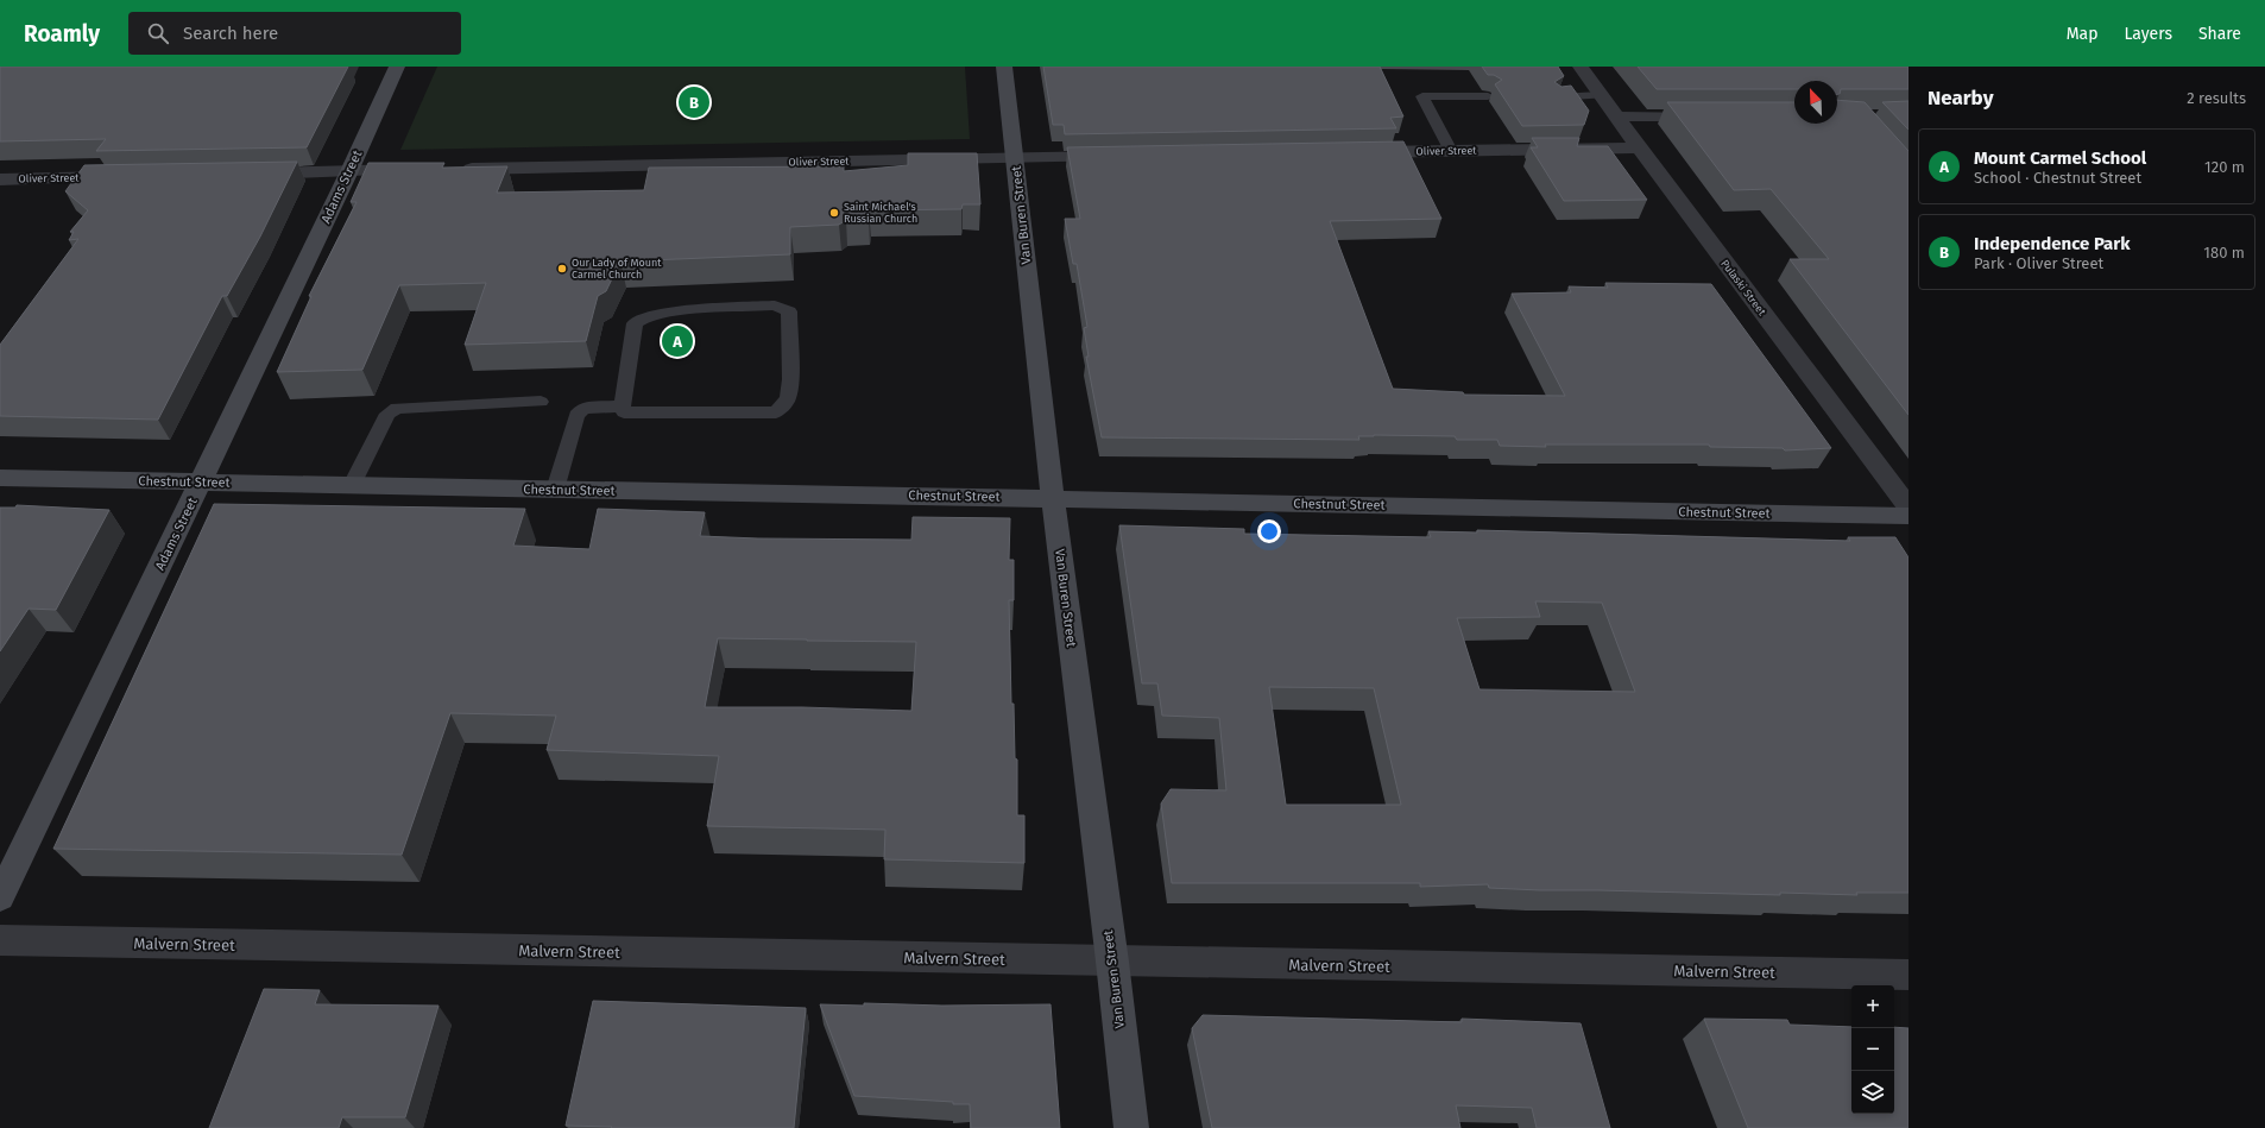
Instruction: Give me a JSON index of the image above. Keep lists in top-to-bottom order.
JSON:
{
  "streets": {
    "street": [
      "Oliver Street",
      "Adams Street",
      "Van Buren Street",
      "Pulaski Street",
      "Chestnut Street",
      "Malvern Street"
    ]
  },
  "crossings": [
    ["Oliver Street", "Van Buren Street"],
    ["Oliver Street", "Pulaski Street"],
    ["Adams Street", "Chestnut Street"],
    ["Van Buren Street", "Chestnut Street"],
    ["Van Buren Street", "Malvern Street"]
  ],
  "places": ["Saint Michael's Russian Church", "Our Lady of Mount Carmel Church"],
  "north": "top left",
  "page": {
    "header": "Roamly",
    "search": "Search here",
    "nav": ["Map", "Layers", "Share"],
    "heading": ["Nearby", "2 results"],
    "pins": ["B", "A"],
    "list": [
      {
        "mark": "A",
        "name": "Mount Carmel School",
        "note": "School · Chestnut Street",
        "value": "120 m"
      },
      {
        "mark": "B",
        "name": "Independence Park",
        "note": "Park · Oliver Street",
        "value": "180 m"
      }
    ],
    "map_buttons": ["+", "−"]
  }
}
